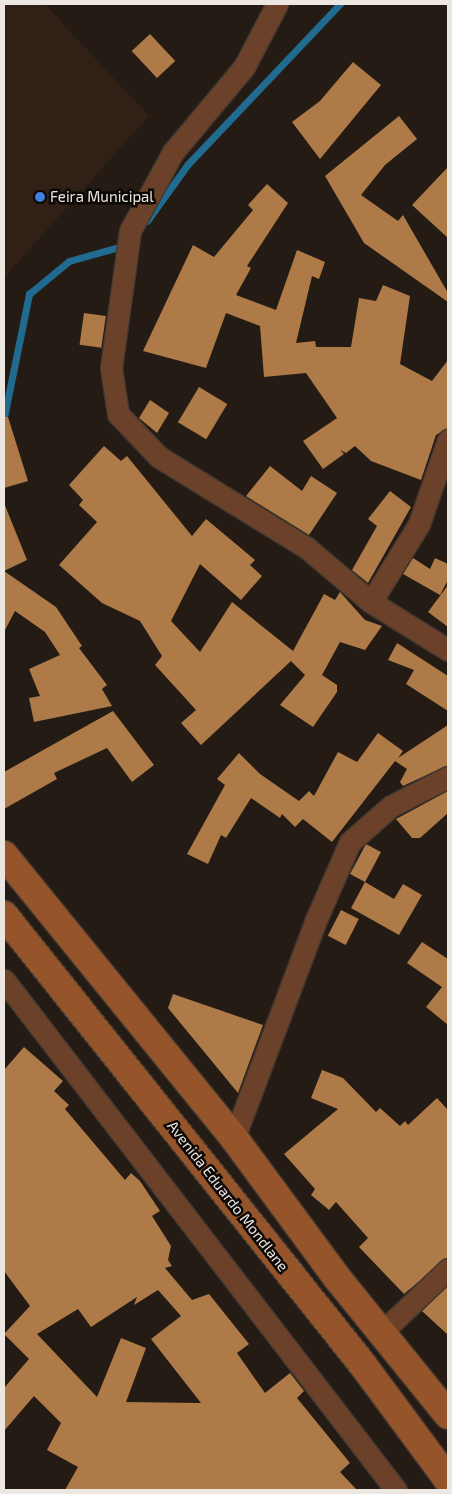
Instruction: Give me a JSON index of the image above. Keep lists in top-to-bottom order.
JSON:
{
  "streets": {
    "main road": ["Avenida Eduardo Mondlane"]
  },
  "places": ["Feira Municipal"]
}
